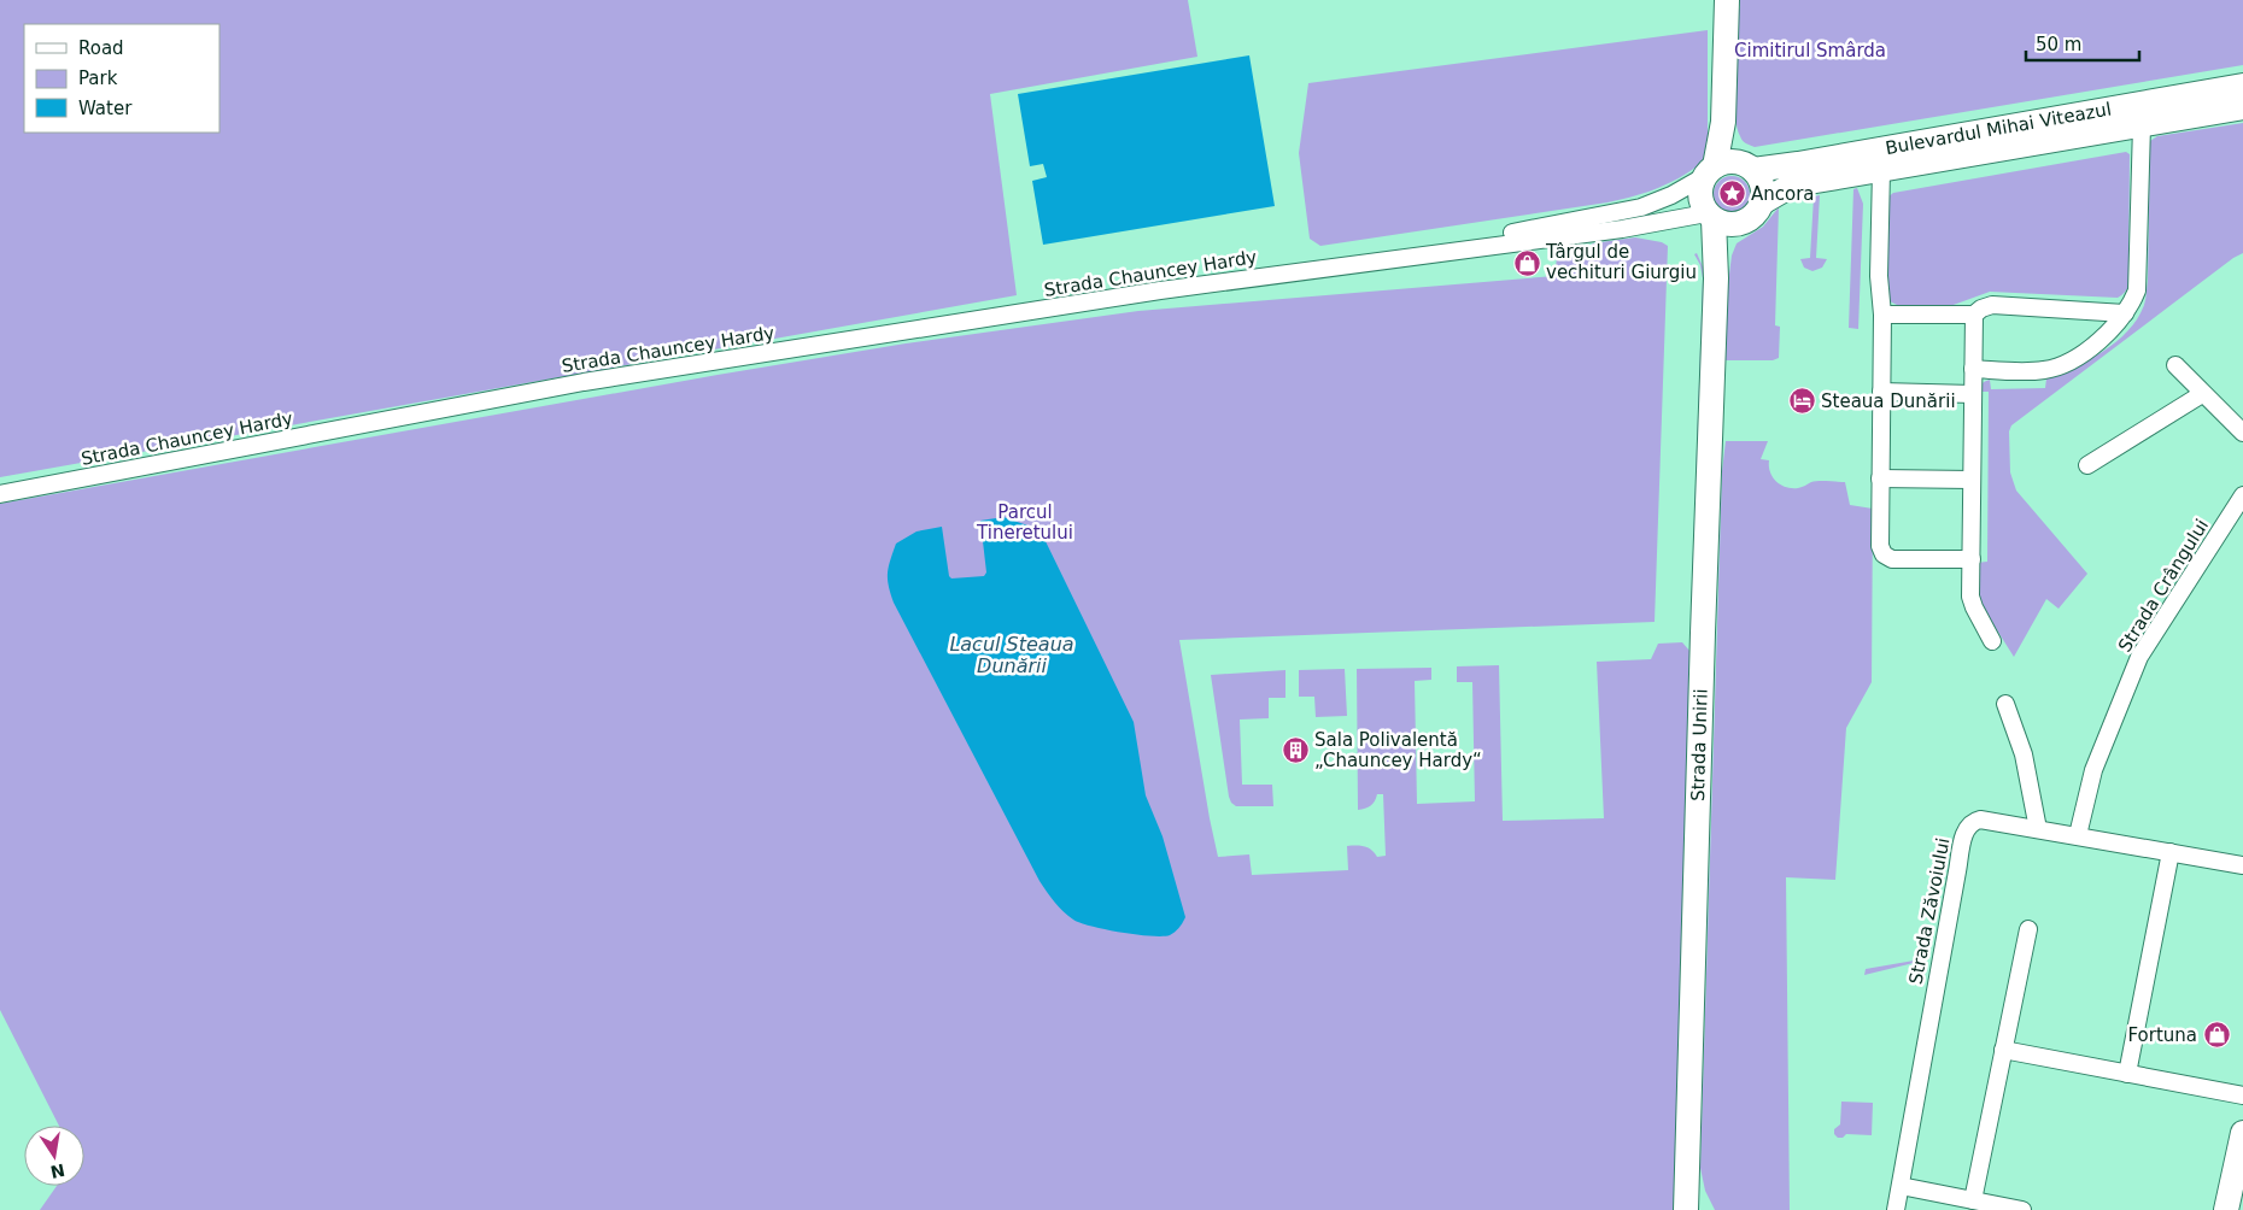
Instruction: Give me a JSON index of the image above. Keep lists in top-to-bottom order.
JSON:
{
  "streets": {
    "main road": ["Bulevardul Mihai Viteazul", "Strada Unirii"],
    "street": ["Strada Chauncey Hardy", "Strada Crângului", "Strada Zăvoiului"]
  },
  "crossings": [
    ["Bulevardul Mihai Viteazul", "Strada Chauncey Hardy"],
    ["Bulevardul Mihai Viteazul", "Strada Unirii"],
    ["Strada Chauncey Hardy", "Strada Unirii"],
    ["Strada Crângului", "Strada Zăvoiului"]
  ],
  "water": ["Lacul Steaua Dunării"],
  "parks": ["Cimitirul Smârda", "Parcul Tineretului"],
  "places": {
    "place": ["Ancora"],
    "shop": ["Târgul de vechituri Giurgiu", "Fortuna"],
    "hotel": ["Steaua Dunării"],
    "building": ["Sala Polivalentă „Chauncey Hardy“"]
  },
  "legend": ["Road", "Park", "Water"],
  "scale_bar": "50 m",
  "north": "bottom"
}
